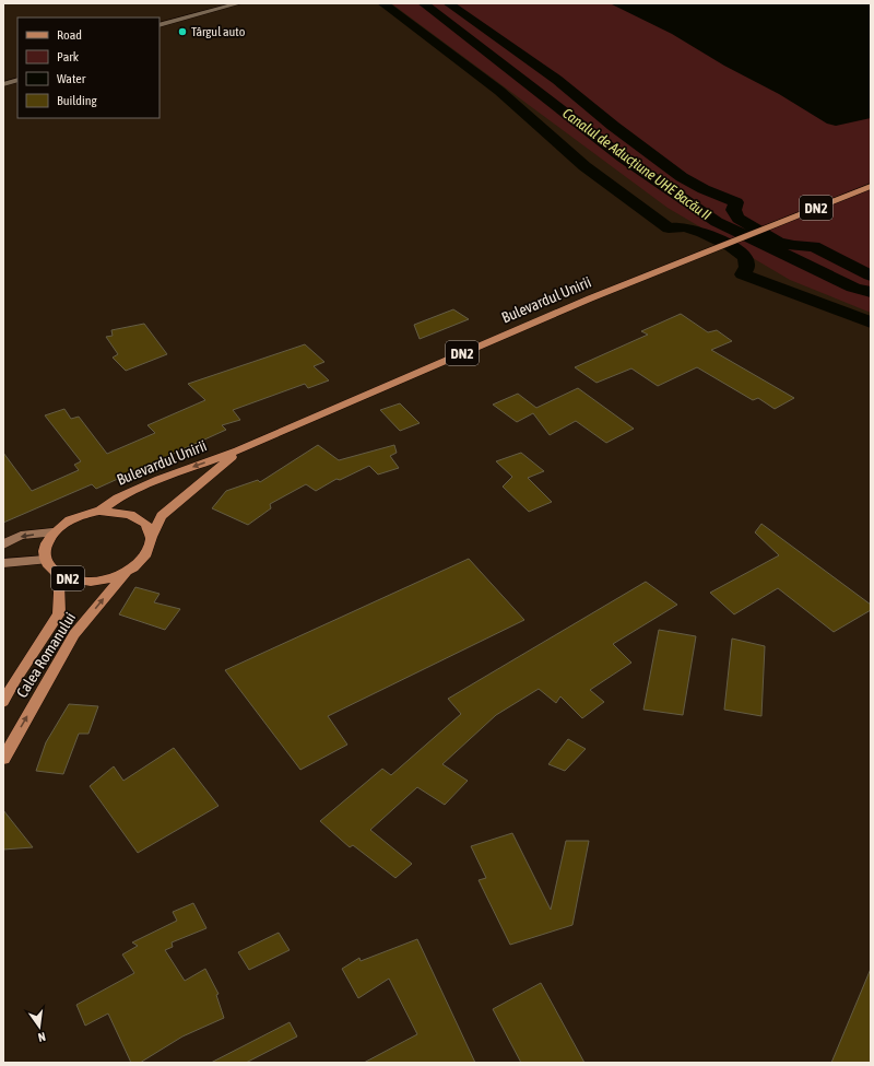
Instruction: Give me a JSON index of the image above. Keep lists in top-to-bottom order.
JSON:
{
  "streets": {
    "main road": ["DN2", "Bulevardul Unirii", "Calea Romanului"]
  },
  "crossings": [
    ["DN2", "Bulevardul Unirii"],
    ["DN2", "Calea Romanului"],
    ["Bulevardul Unirii", "Calea Romanului"]
  ],
  "water": ["Canalul de Aducțiune UHE Bacău II"],
  "places": ["Târgul auto"],
  "legend": [
    "Road",
    "Park",
    "Water",
    "Building"
  ],
  "north": "bottom"
}
